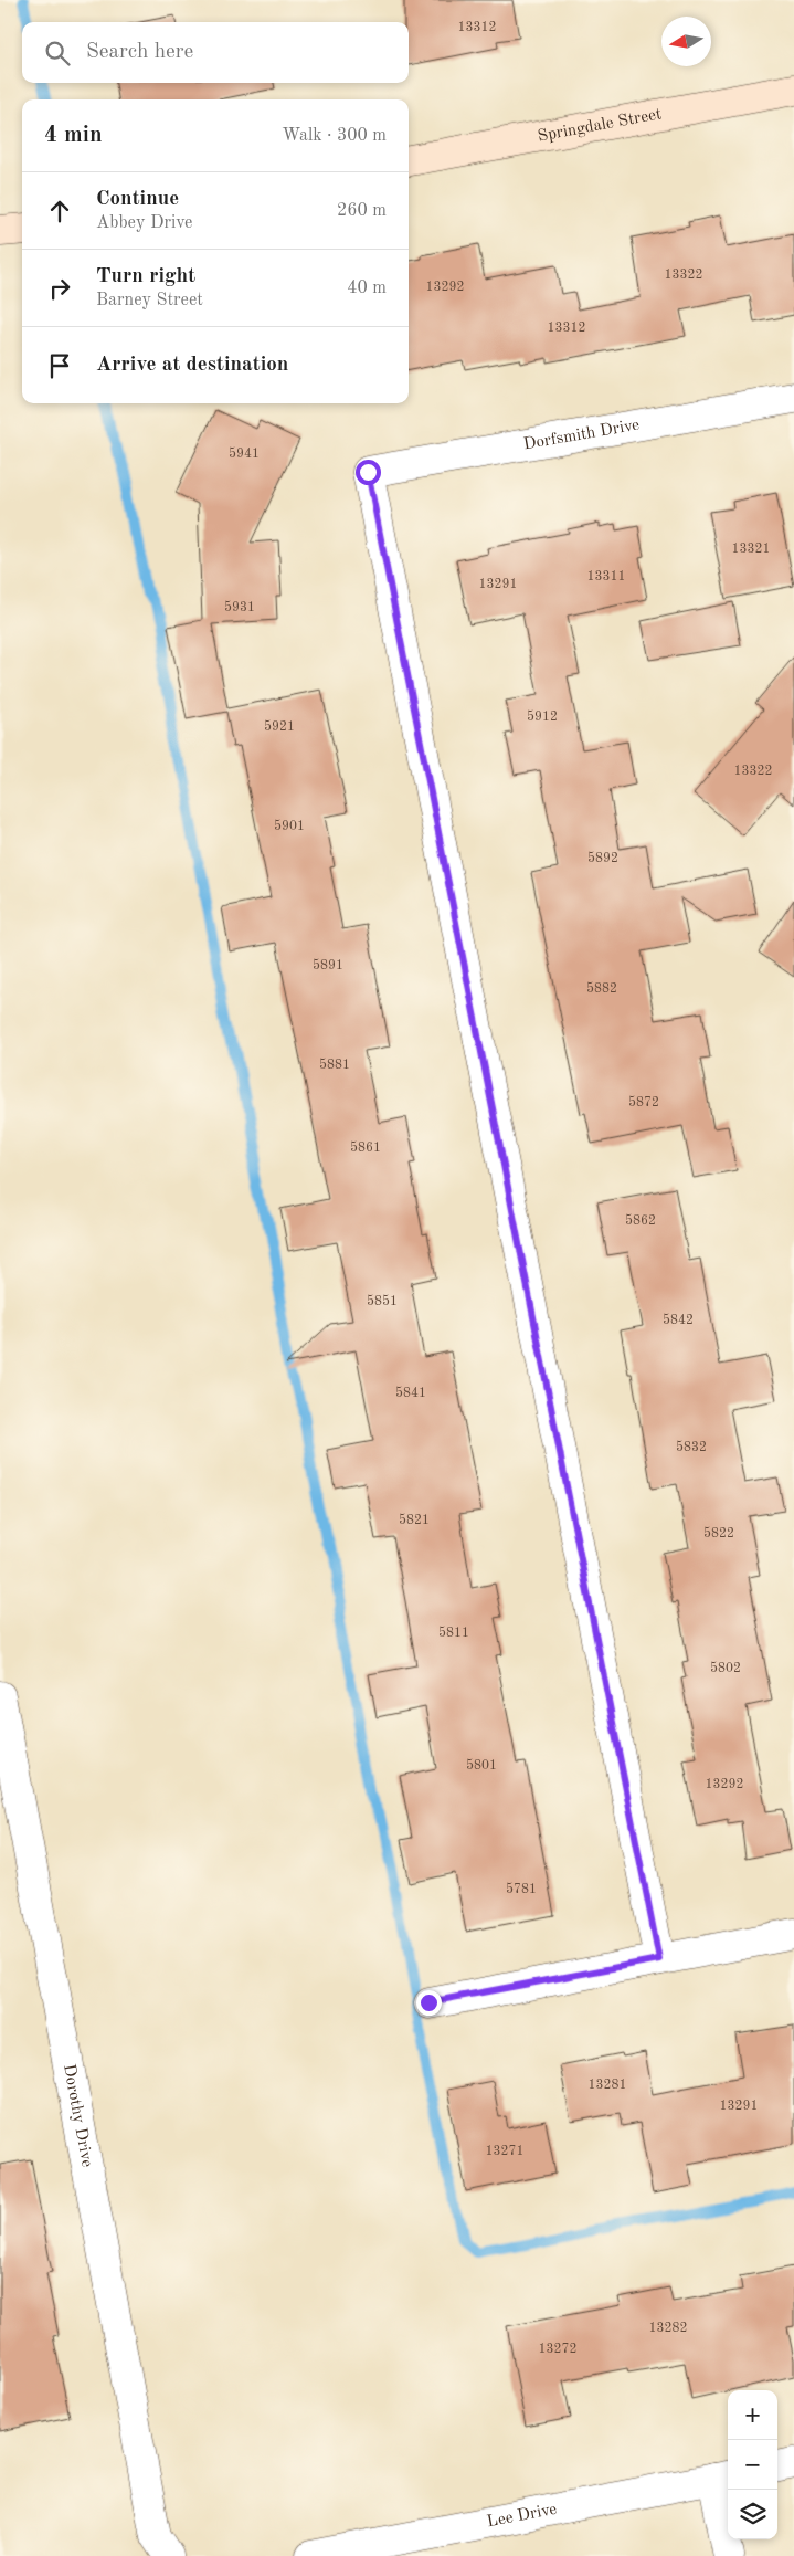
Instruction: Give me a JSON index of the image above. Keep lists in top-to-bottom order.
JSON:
{
  "streets": {
    "main road": ["Springdale Street"],
    "street": ["Dorfsmith Drive", "Dorothy Drive", "Lee Drive"]
  },
  "house_numbers": [
    "13312",
    "13322",
    "13292",
    "13312",
    "5941",
    "13321",
    "13311",
    "13291",
    "5931",
    "5912",
    "5921",
    "13322",
    "5901",
    "5892",
    "5891",
    "5882",
    "5881",
    "5872",
    "5861",
    "5862",
    "5851",
    "5842",
    "5841",
    "5832",
    "5821",
    "5822",
    "5811",
    "5802",
    "5801",
    "13292",
    "5781",
    "13281",
    "13291",
    "13271",
    "13282",
    "13272"
  ],
  "north": "left",
  "page": {
    "search": "Search here",
    "heading": ["4 min", "Walk · 300 m"],
    "list": [
      ["Continue", "Abbey Drive", "260 m"],
      ["Turn right", "Barney Street", "40 m"],
      "Arrive at destination"
    ],
    "map_buttons": ["+", "−"]
  }
}
